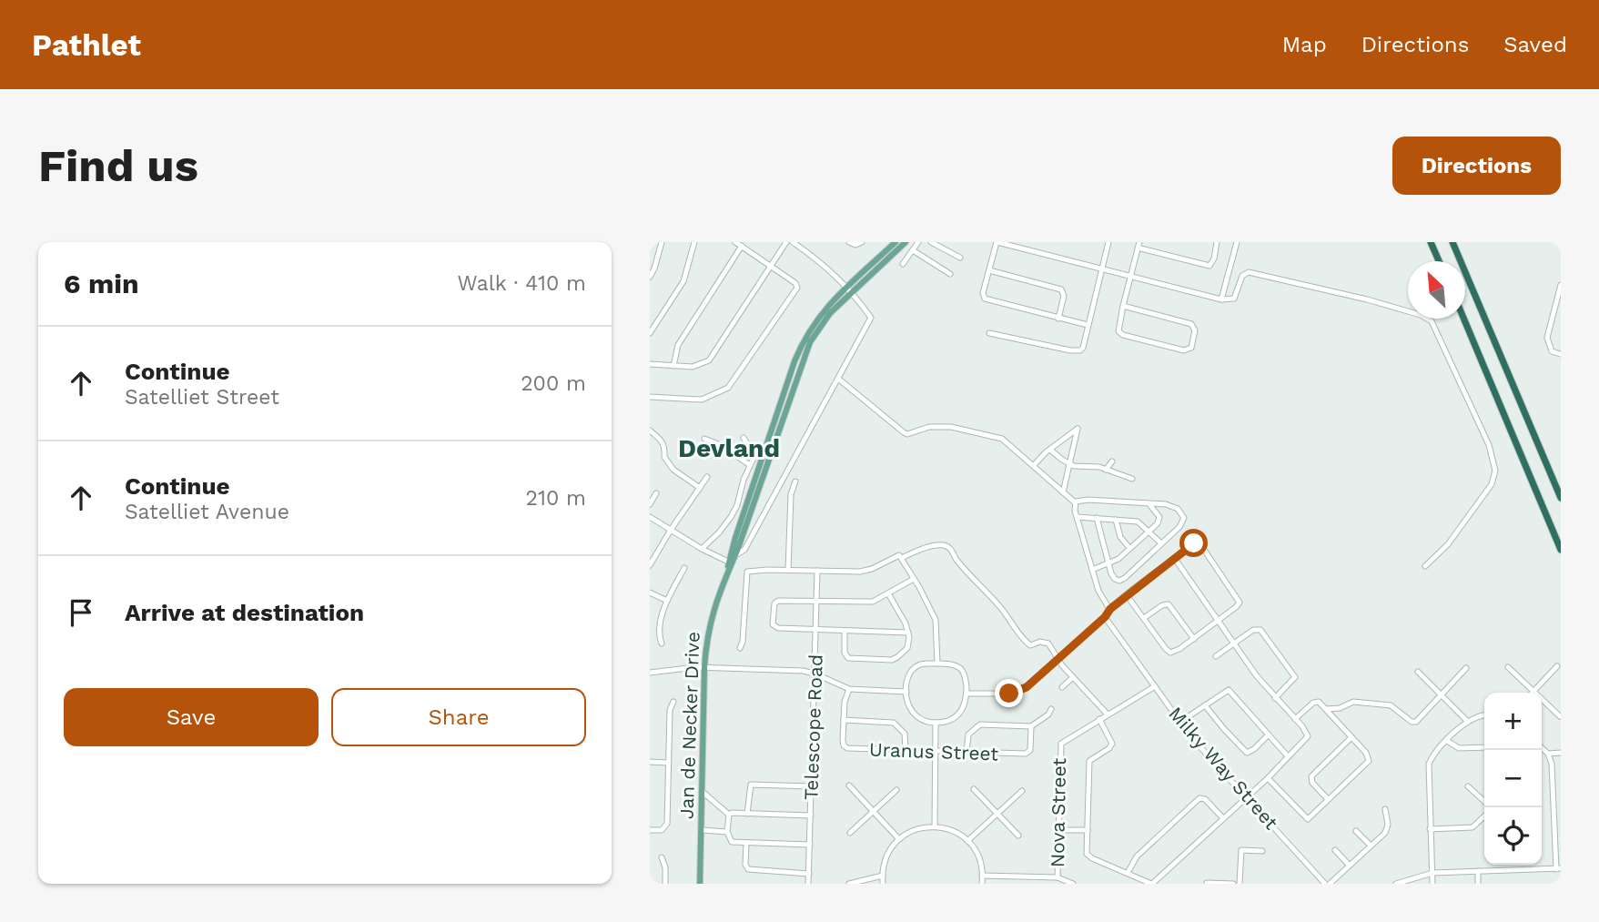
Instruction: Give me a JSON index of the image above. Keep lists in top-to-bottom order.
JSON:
{
  "streets": {
    "main road": ["Jan de Necker Drive"],
    "street": [
      "Telescope Road",
      "Uranus Street",
      "Milky Way Street",
      "Nova Street"
    ]
  },
  "crossings": [
    ["Milky Way Street", "Nova Street"]
  ],
  "districts": ["Devland"],
  "north": "top left",
  "page": {
    "header": "Pathlet",
    "nav": ["Map", "Directions", "Saved"],
    "buttons": [
      "Directions",
      ["Save", "Share"]
    ],
    "title": "Find us",
    "heading": ["6 min", "Walk · 410 m"],
    "list": [
      ["Continue", "Satelliet Street", "200 m"],
      ["Continue", "Satelliet Avenue", "210 m"],
      "Arrive at destination"
    ],
    "map_buttons": ["+", "−"]
  }
}
